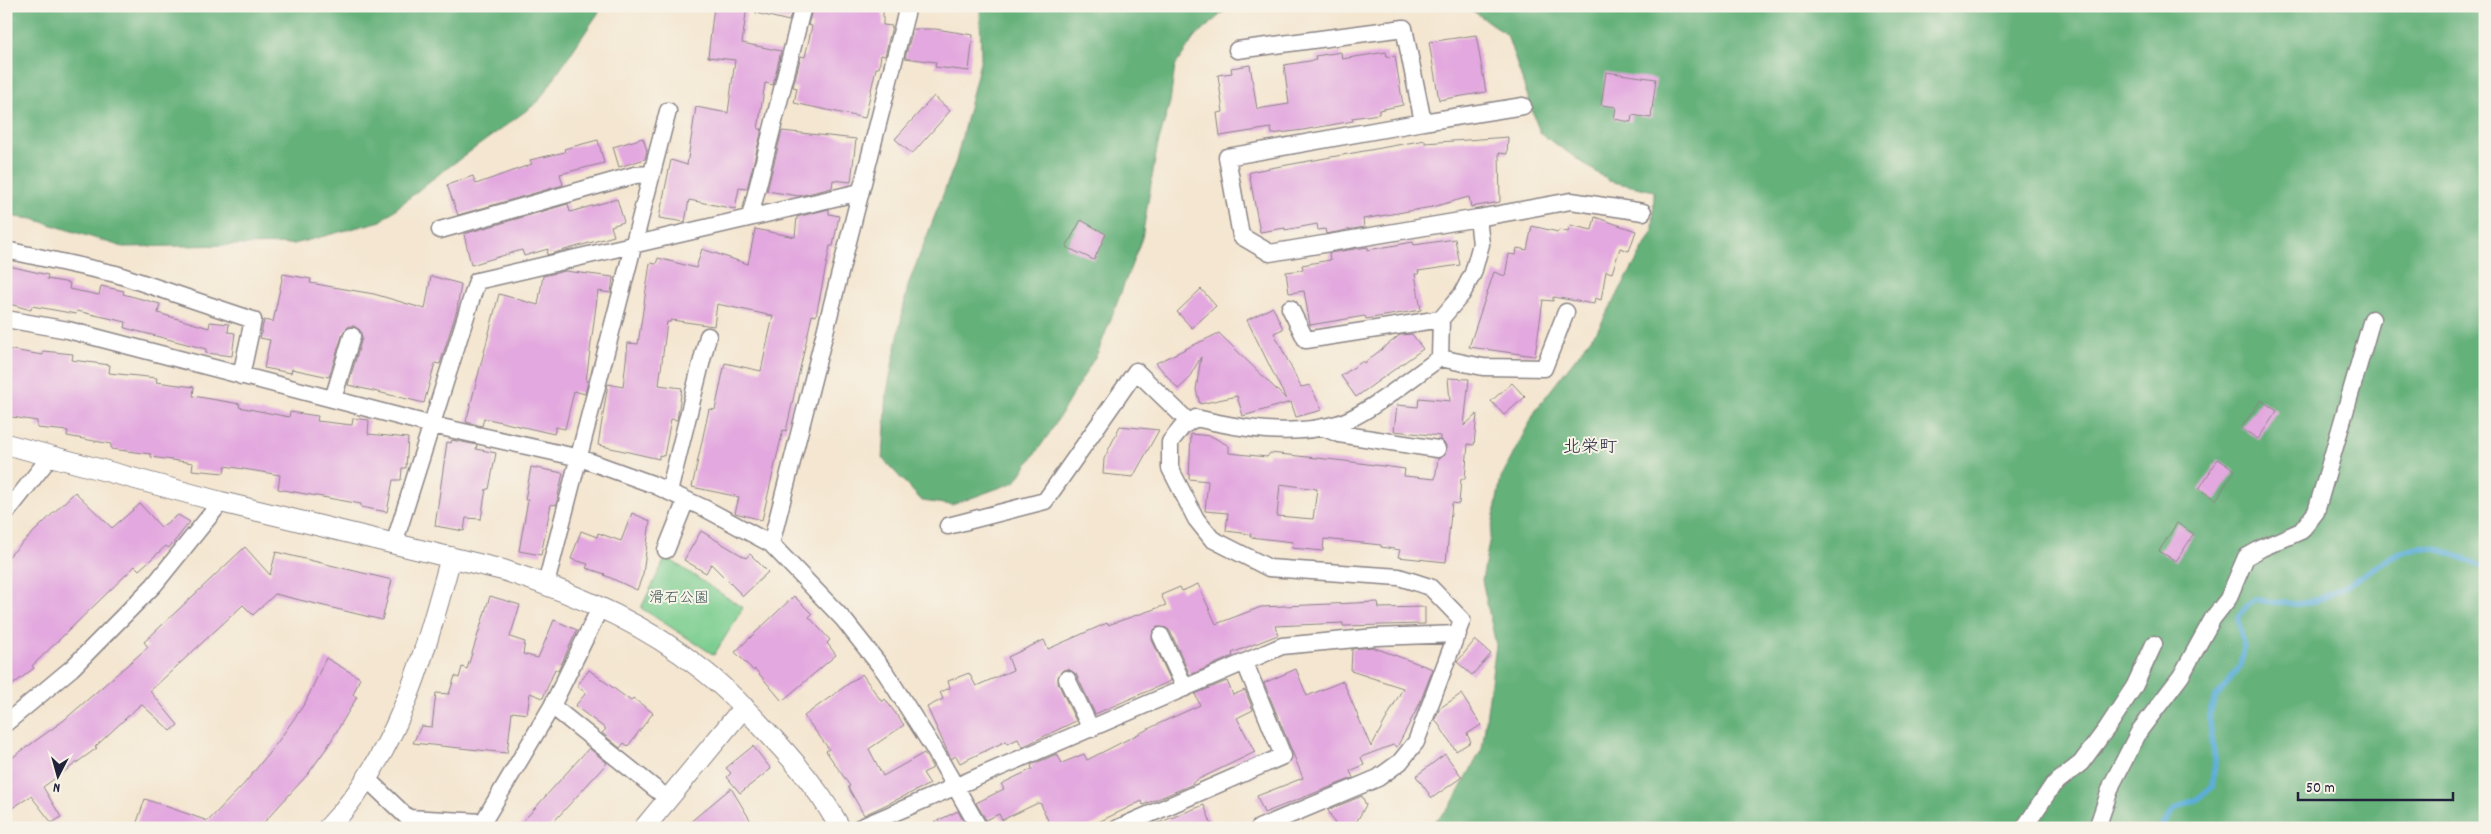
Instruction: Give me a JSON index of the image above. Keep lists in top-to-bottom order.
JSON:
{
  "districts": ["北栄町"],
  "parks": ["滑石公園"],
  "scale_bar": "50 m",
  "north": "bottom"
}
